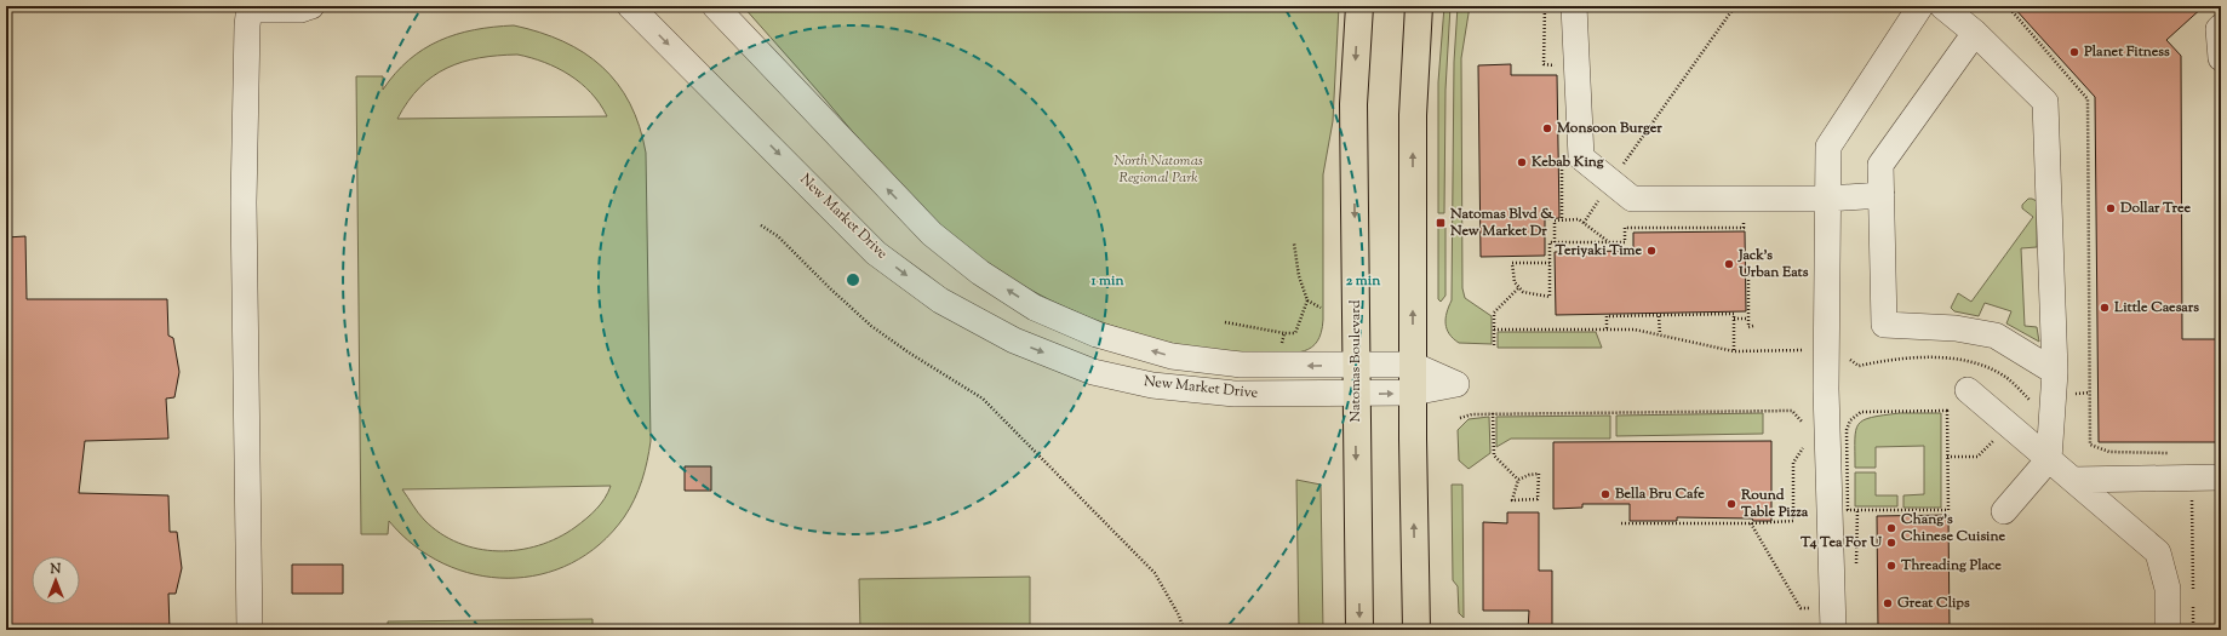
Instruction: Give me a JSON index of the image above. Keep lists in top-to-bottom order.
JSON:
{
  "streets": {
    "main road": ["Natomas Boulevard"],
    "street": ["New Market Drive"]
  },
  "crossings": [
    ["New Market Drive", "Natomas Boulevard"]
  ],
  "parks": ["North Natomas Regional Park"],
  "places": {
    "other": [
      "Planet Fitness",
      "Monsoon Burger",
      "Kebab King",
      "Dollar Tree",
      "Teriyaki Time",
      "Jack's Urban Eats",
      "Little Caesars",
      "Bella Bru Cafe",
      "Round Table Pizza",
      "Chang's Chinese Cuisine",
      "T4 Tea For U",
      "Threading Place",
      "Great Clips"
    ],
    "transit": ["Natomas Blvd & New Market Dr"]
  },
  "north": "top",
  "rings": ["1 min", "2 min"]
}
